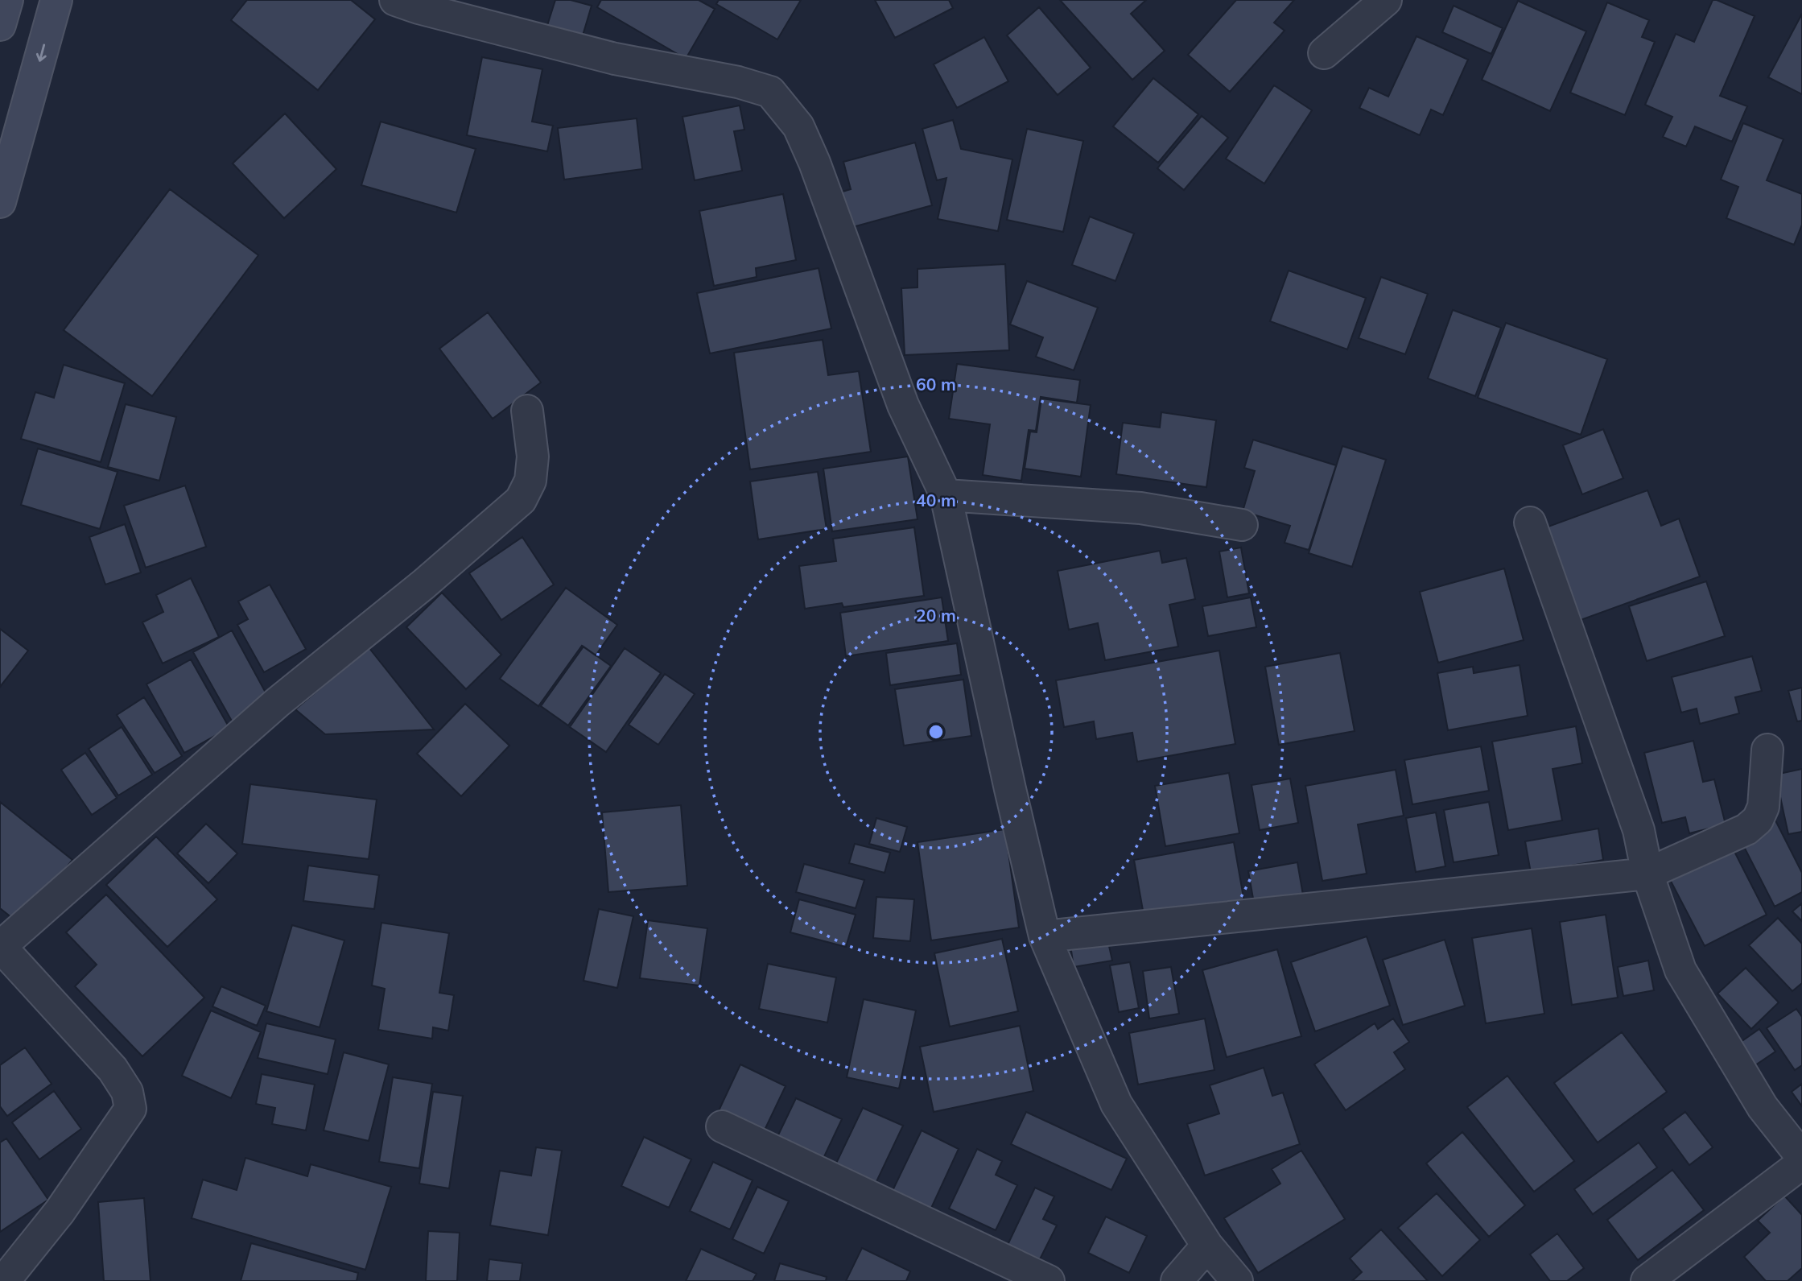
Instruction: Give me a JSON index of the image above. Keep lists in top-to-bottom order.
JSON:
{
  "rings": ["60 m", "40 m", "20 m"]
}
